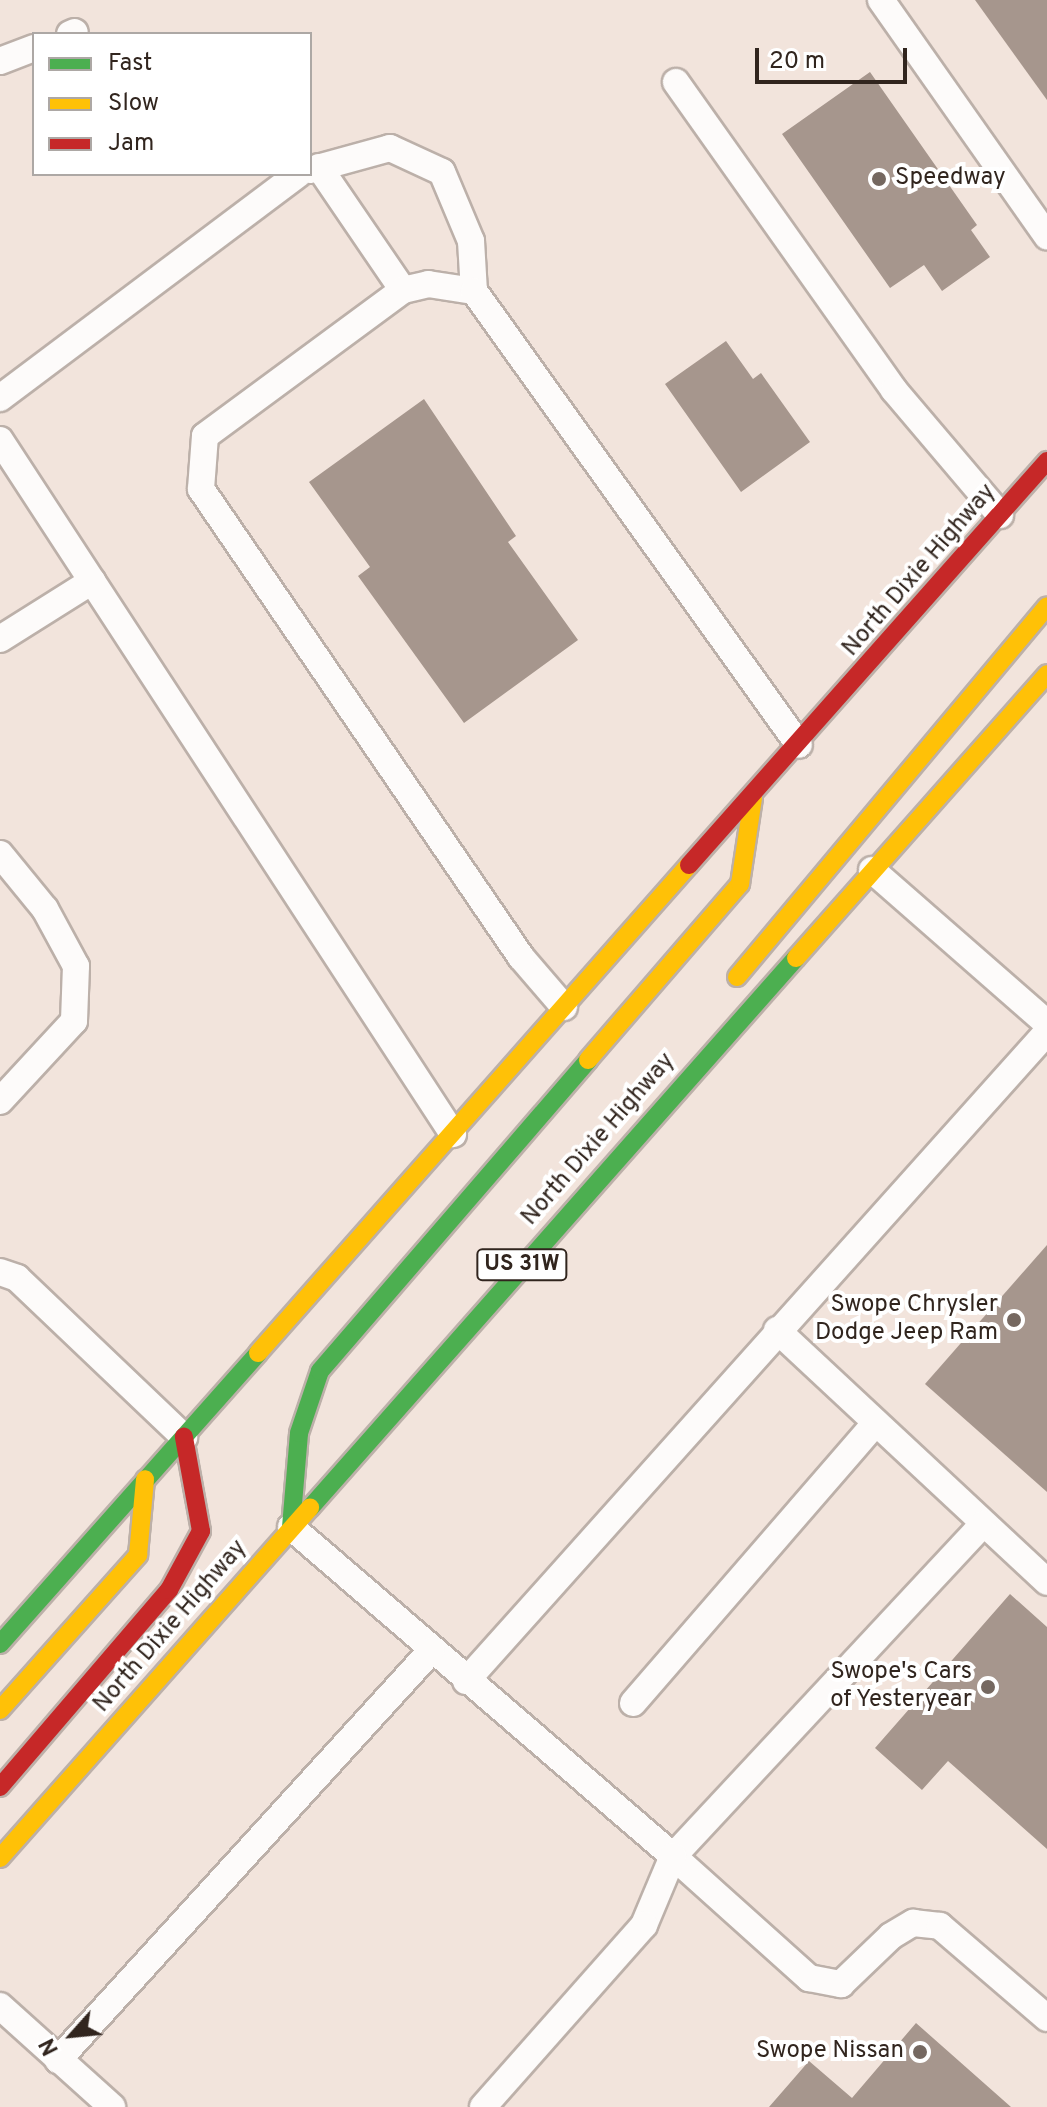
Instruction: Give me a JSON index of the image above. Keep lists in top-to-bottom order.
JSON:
{
  "streets": {
    "main road": ["North Dixie Highway", "US 31W"]
  },
  "places": [
    "Speedway",
    "Swope Chrysler Dodge Jeep Ram",
    "Swope's Cars of Yesteryear",
    "Swope Nissan"
  ],
  "legend": ["Fast", "Slow", "Jam"],
  "scale_bar": "20 m",
  "north": "bottom left"
}
